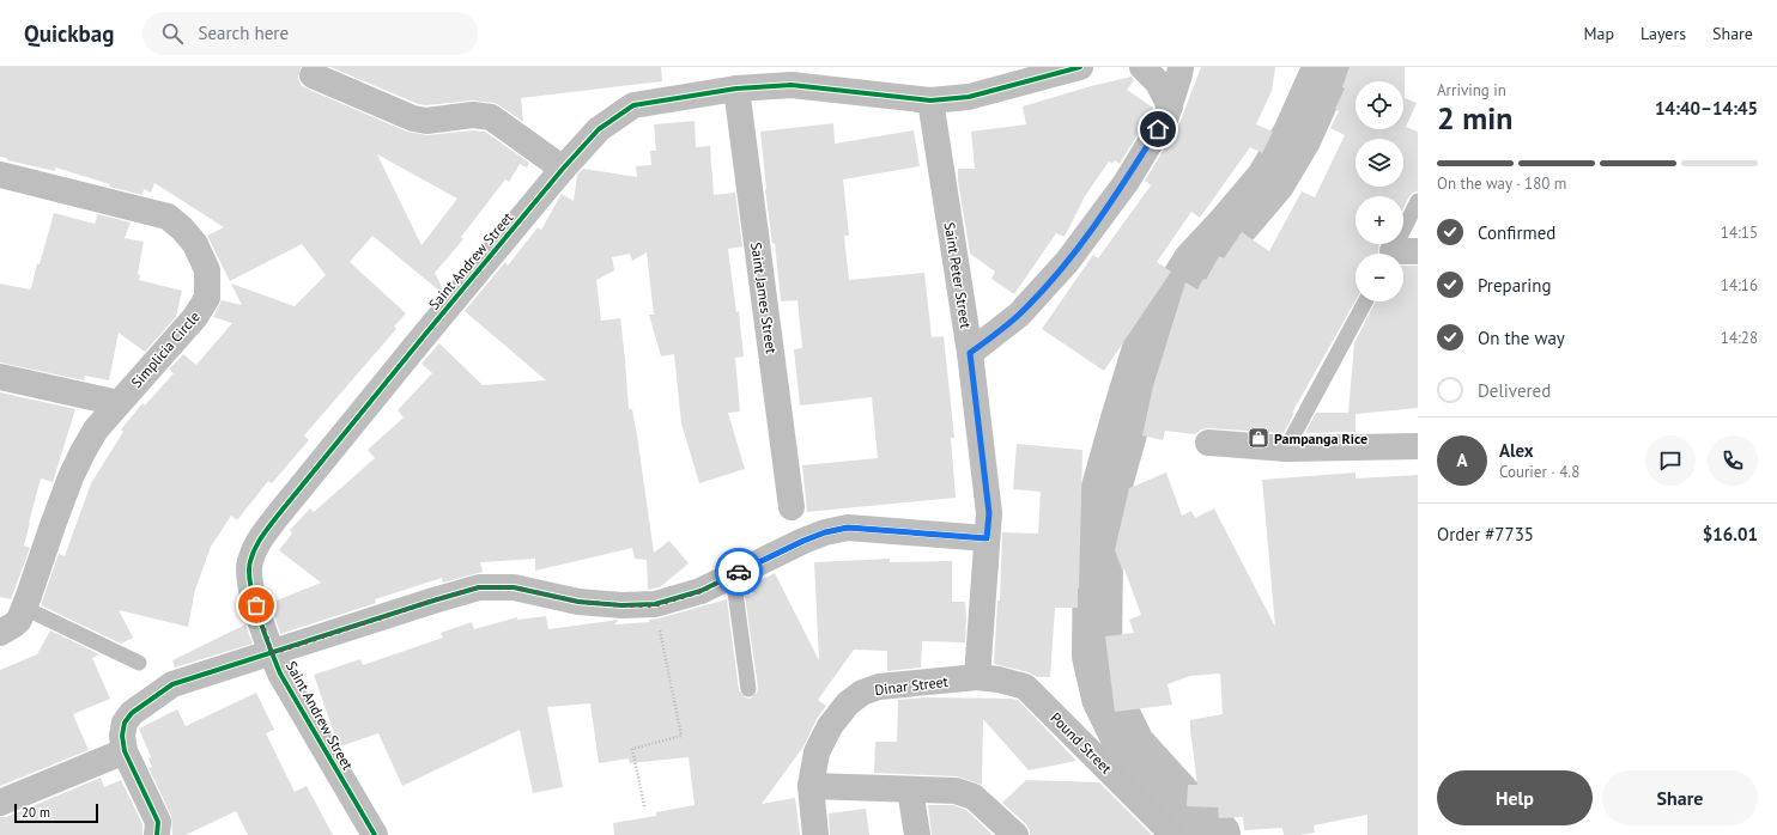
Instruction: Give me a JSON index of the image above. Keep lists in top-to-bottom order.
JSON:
{
  "streets": {
    "street": [
      "Saint Andrew Street",
      "Saint Peter Street",
      "Saint James Street",
      "Simplicia Circle",
      "Dinar Street",
      "Pound Street"
    ]
  },
  "crossings": [
    ["Saint Andrew Street", "Saint Peter Street"],
    ["Saint Andrew Street", "Saint James Street"],
    ["Saint Peter Street", "Dinar Street"],
    ["Saint Peter Street", "Pound Street"],
    ["Dinar Street", "Pound Street"]
  ],
  "places": {
    "shop": ["Pampanga Rice"]
  },
  "scale_bar": "20 m",
  "page": {
    "header": "Quickbag",
    "search": "Search here",
    "nav": ["Map", "Layers", "Share"],
    "heading": ["2 min", "Arriving in", "14:40–14:45"],
    "panel": [
      "Alex",
      "Courier · 4.8",
      "Order #7735",
      "$16.01"
    ],
    "map_buttons": ["+", "−"],
    "bar": "On the way · 180 m",
    "list": [
      ["Confirmed", "14:15"],
      ["Preparing", "14:16"],
      ["On the way", "14:28"],
      "Delivered"
    ],
    "round": "A",
    "buttons": ["Help", "Share"],
    "scale": "20 m"
  }
}
